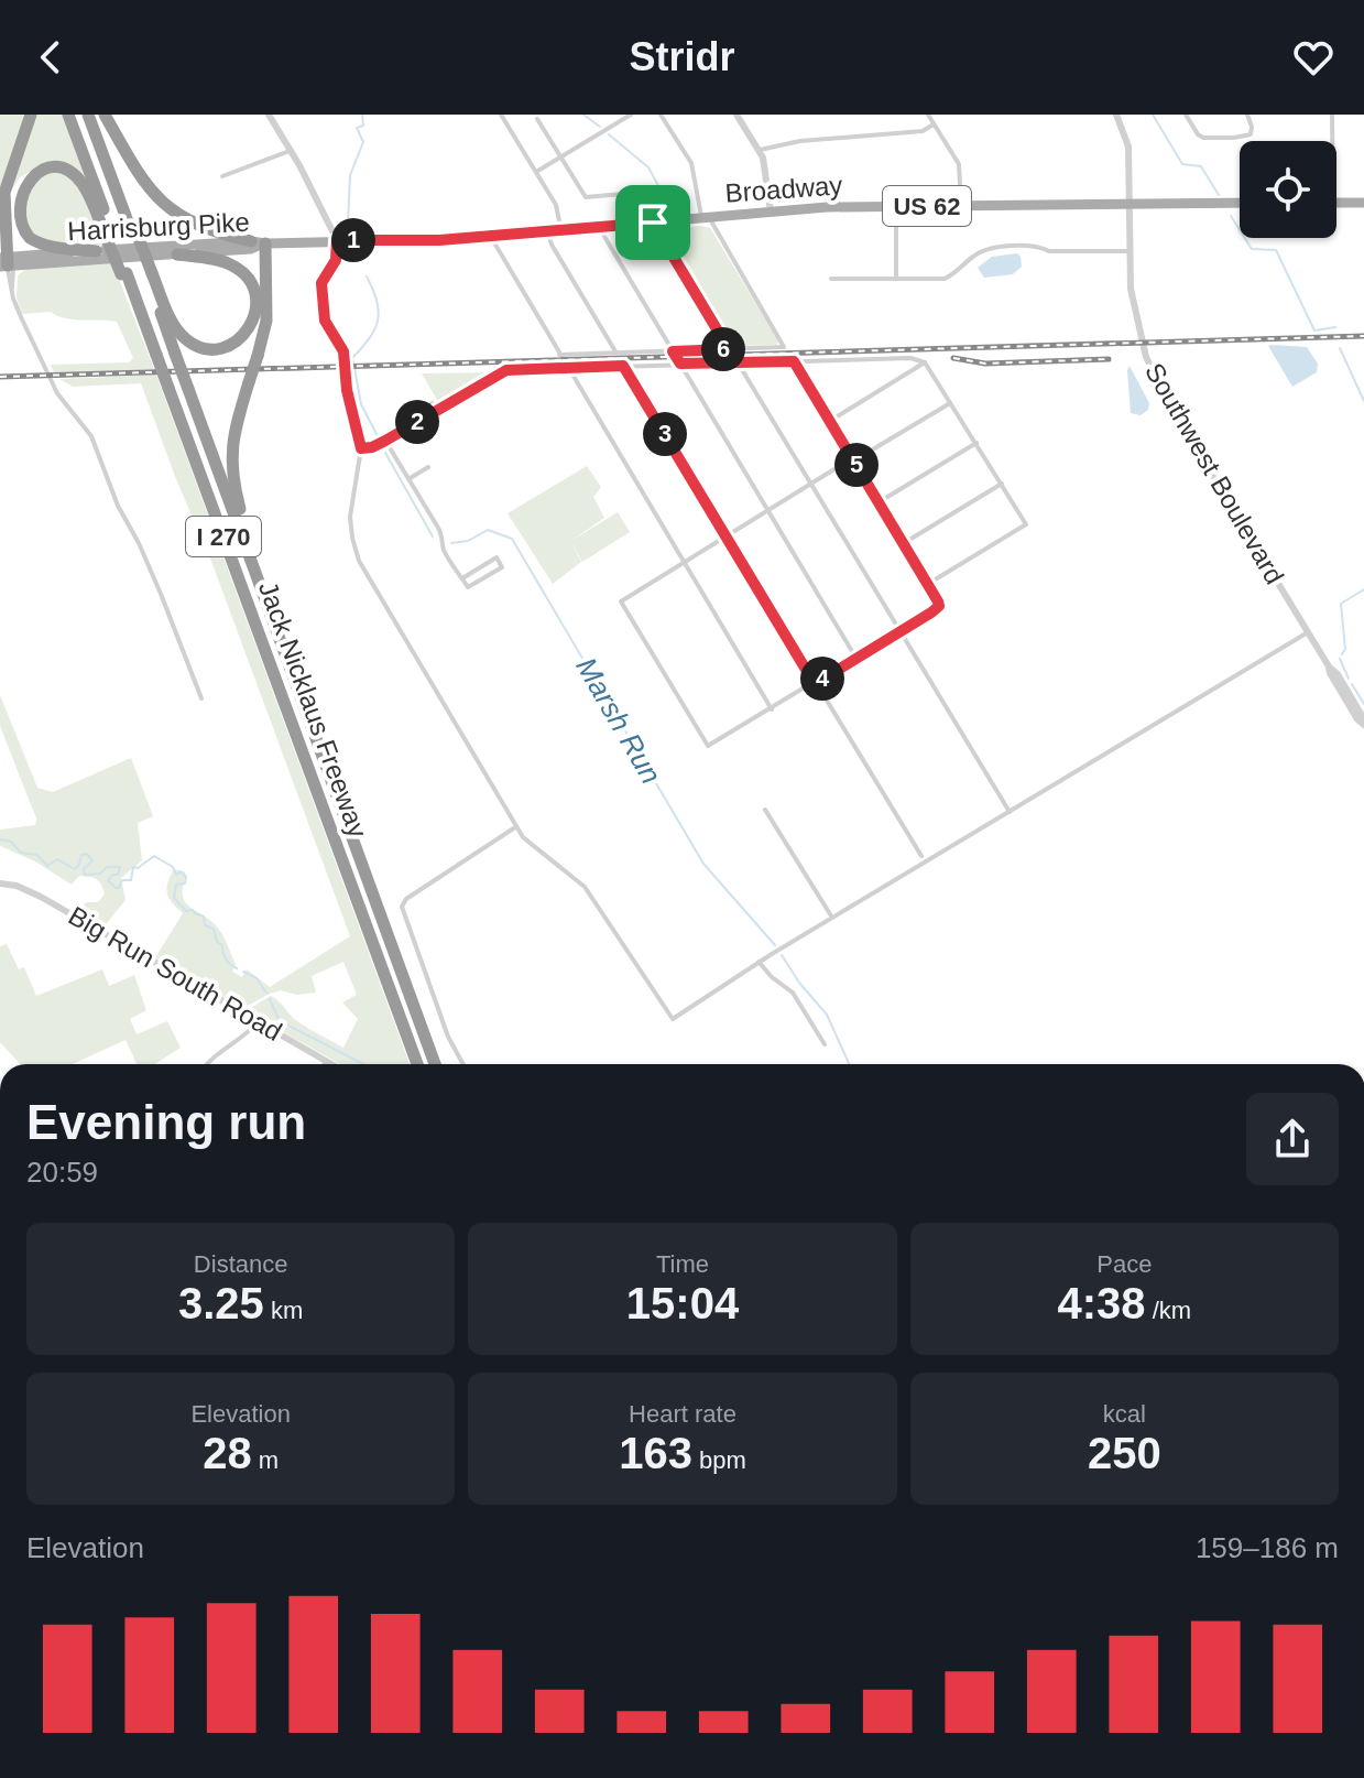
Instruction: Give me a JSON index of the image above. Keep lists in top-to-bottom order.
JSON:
{
  "streets": {
    "highway": ["I 270", "Jack Nicklaus Freeway"],
    "main road": ["Broadway", "US 62", "Harrisburg Pike"],
    "street": ["Southwest Boulevard", "Big Run South Road"]
  },
  "crossings": [
    ["Broadway", "Harrisburg Pike"],
    ["Broadway", "Southwest Boulevard"]
  ],
  "water": ["Marsh Run"],
  "page": {
    "header": "Stridr",
    "pins": [
      "1",
      "6",
      "2",
      "3",
      "5",
      "4"
    ],
    "heading": ["Evening run", "20:59"],
    "stats": [
      ["Distance", "3.25 km"],
      ["Time", "15:04"],
      ["Pace", "4:38 /km"],
      ["Elevation", "28 m"],
      ["Heart rate", "163 bpm"],
      ["kcal", "250"]
    ],
    "chart": ["Elevation", "159–186 m"]
  }
}
